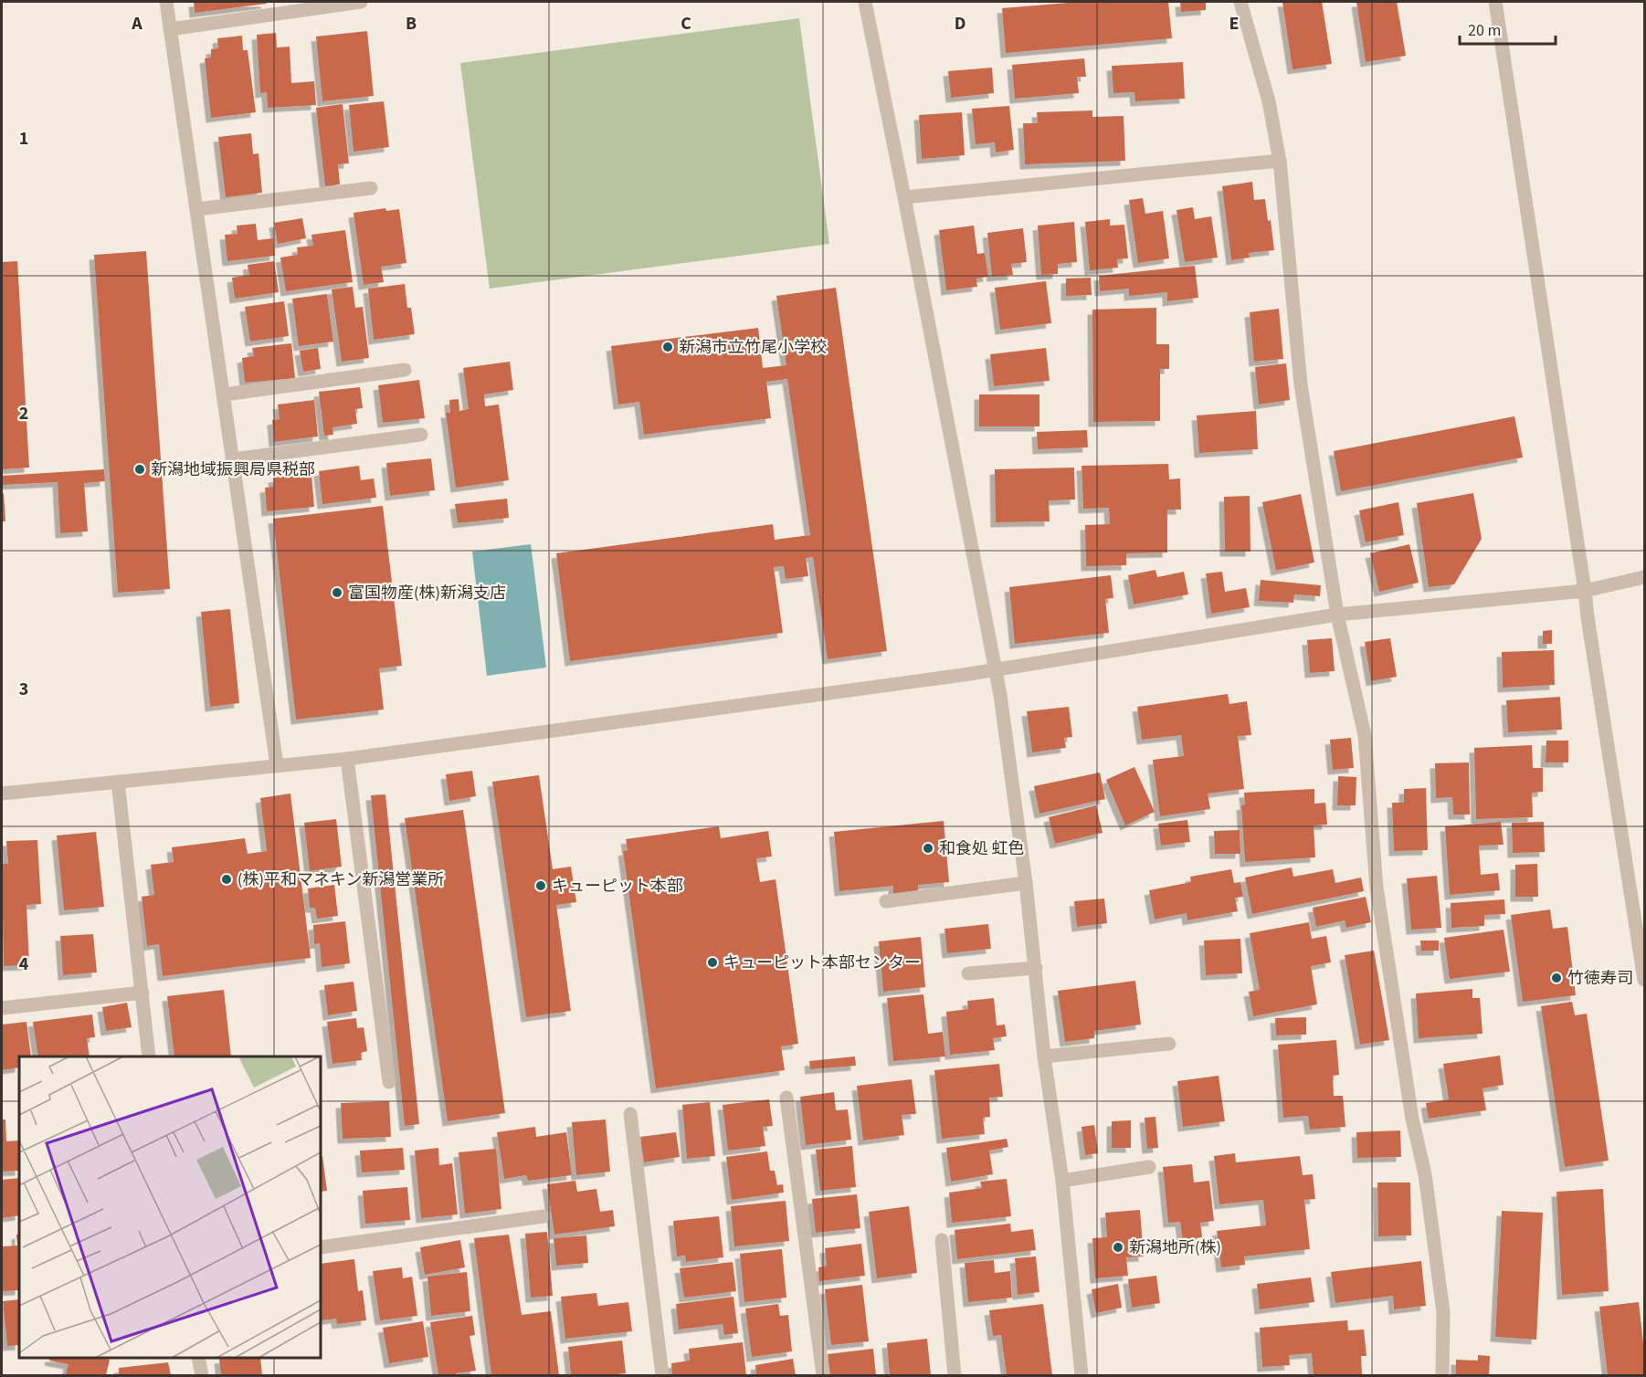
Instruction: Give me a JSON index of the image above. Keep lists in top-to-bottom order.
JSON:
{
  "places": [
    "新潟市立竹尾小学校",
    "新潟地域振興局県税部",
    "富国物産(株)新潟支店",
    "和食処 虹色",
    "(株)平和マネキン新潟営業所",
    "キューピット本部",
    "キューピット本部センター",
    "竹徳寿司",
    "新潟地所(株)"
  ],
  "scale_bar": "20 m",
  "grid": {
    "columns": [
      "A",
      "B",
      "C",
      "D",
      "E"
    ],
    "rows": [
      "1",
      "2",
      "3",
      "4"
    ]
  }
}
